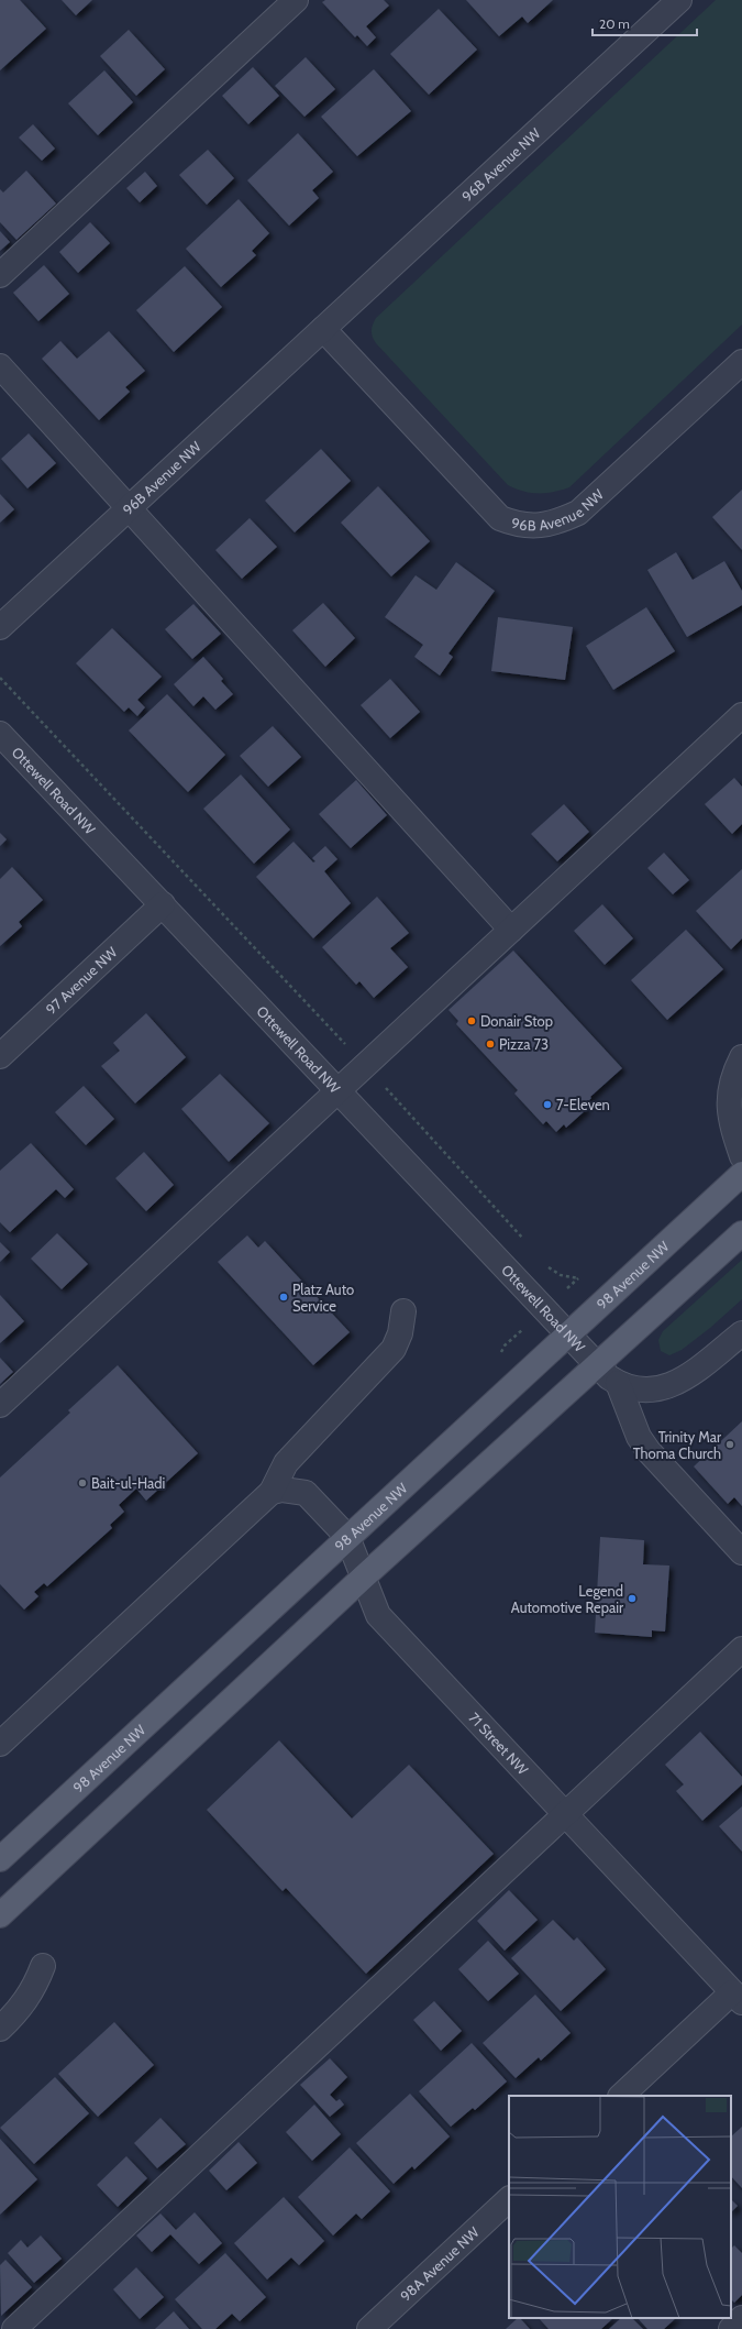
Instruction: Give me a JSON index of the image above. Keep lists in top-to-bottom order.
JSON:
{
  "streets": {
    "main road": ["98 Avenue NW"],
    "street": [
      "96B Avenue NW",
      "Ottewell Road NW",
      "97 Avenue NW",
      "71 Street NW",
      "98A Avenue NW"
    ]
  },
  "crossings": [
    ["Ottewell Road NW", "97 Avenue NW"],
    ["Ottewell Road NW", "98 Avenue NW"],
    ["98 Avenue NW", "71 Street NW"]
  ],
  "places": [
    "Donair Stop",
    "Pizza 73",
    "7-Eleven",
    "Platz Auto Service",
    "Trinity Mar Thoma Church",
    "Bait-ul-Hadi",
    "Legend Automotive Repair"
  ],
  "scale_bar": "20 m"
}
